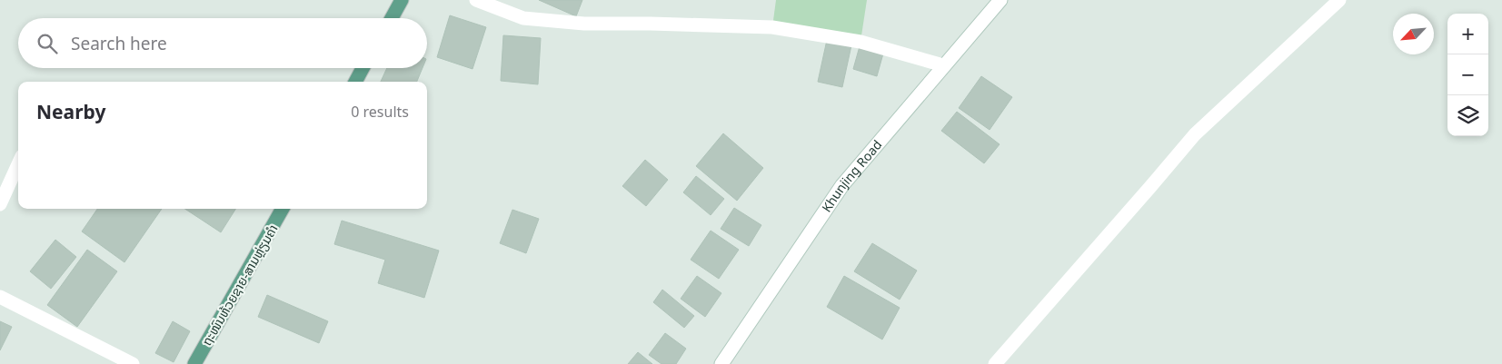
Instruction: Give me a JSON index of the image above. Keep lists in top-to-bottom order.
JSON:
{
  "streets": {
    "main road": ["ຖະໜົນຫ້ວຍຊາຍ-ສາມຫຼ່ຽມຄຳ"],
    "street": ["Khunjing Road"]
  },
  "north": "bottom left",
  "page": {
    "map_buttons": ["+", "−"],
    "search": "Search here",
    "heading": ["Nearby", "0 results"]
  }
}
